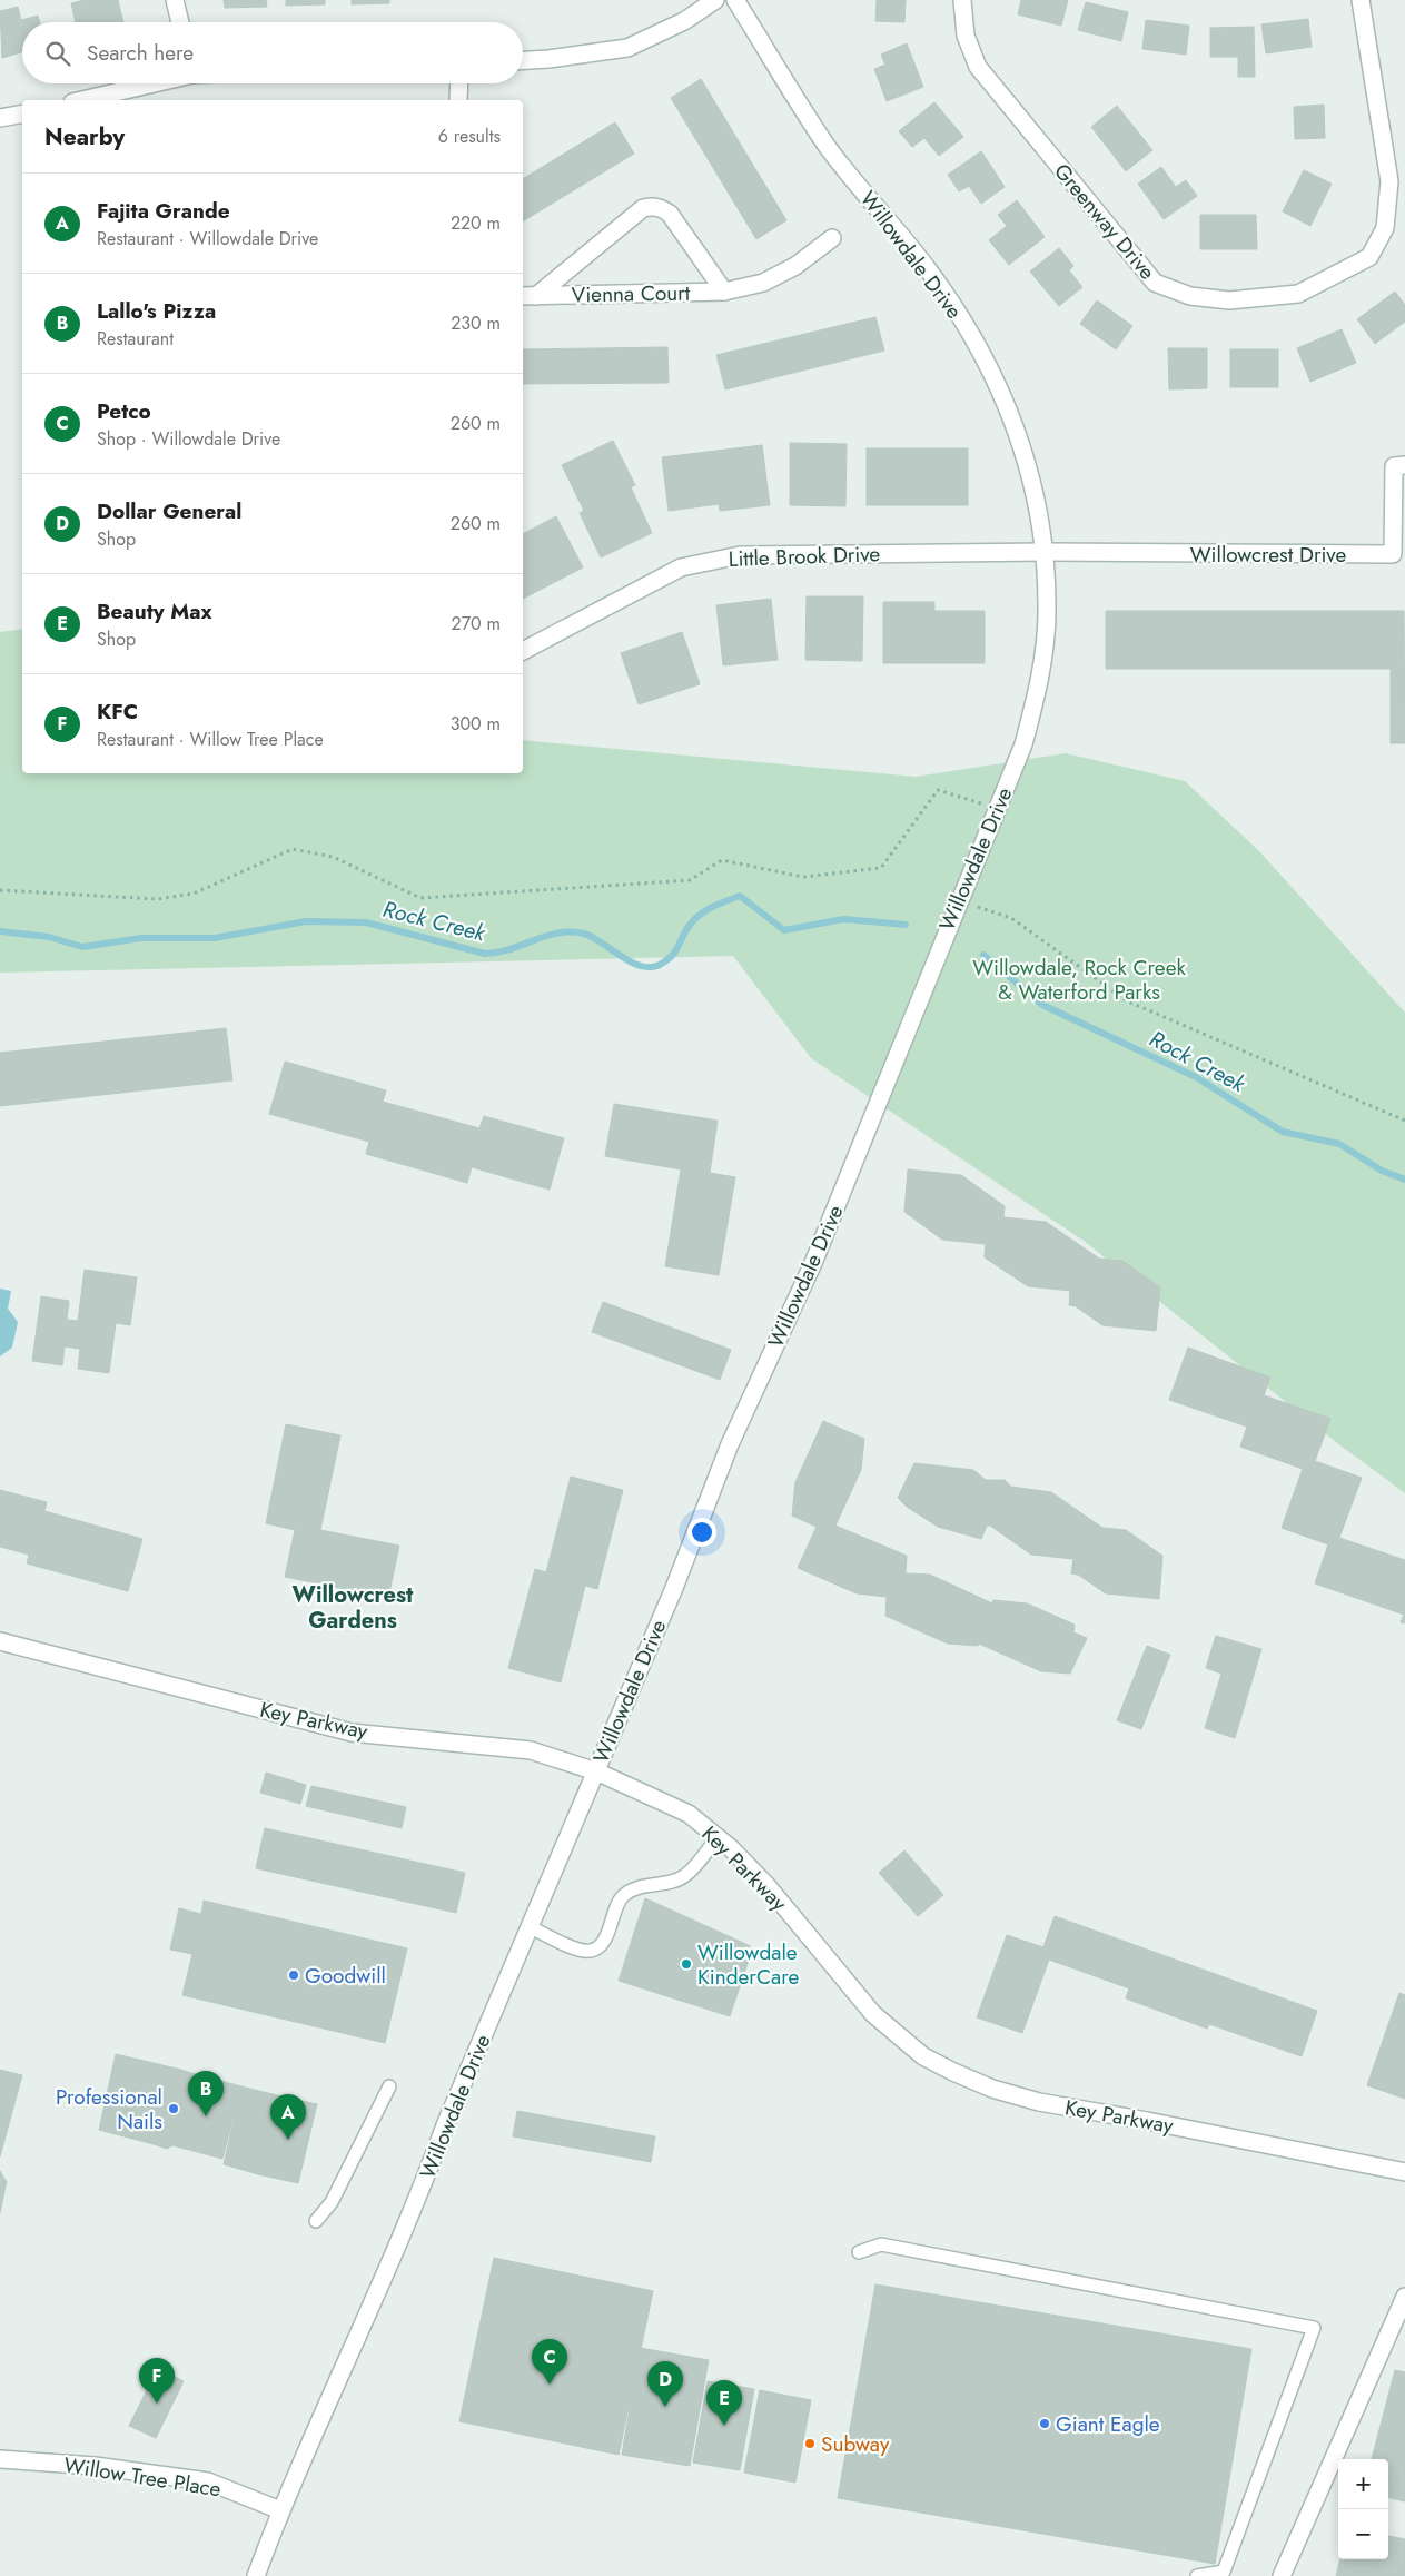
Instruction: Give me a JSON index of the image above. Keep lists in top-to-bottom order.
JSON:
{
  "streets": {
    "street": [
      "Greenway Drive",
      "Willowdale Drive",
      "Vienna Court",
      "Willowcrest Drive",
      "Little Brook Drive",
      "Key Parkway",
      "Willow Tree Place"
    ]
  },
  "crossings": [
    ["Willowdale Drive", "Willowcrest Drive"],
    ["Willowdale Drive", "Little Brook Drive"],
    ["Willowdale Drive", "Key Parkway"],
    ["Willowdale Drive", "Willow Tree Place"],
    ["Willowcrest Drive", "Little Brook Drive"]
  ],
  "districts": ["Willowcrest Gardens"],
  "water": ["Rock Creek"],
  "parks": ["Willowdale, Rock Creek & Waterford Parks"],
  "places": [
    "Willowdale KinderCare",
    "Goodwill",
    "Professional Nails",
    "Giant Eagle",
    "Subway"
  ],
  "page": {
    "search": "Search here",
    "heading": ["Nearby", "6 results"],
    "list": [
      {
        "mark": "A",
        "name": "Fajita Grande",
        "note": "Restaurant · Willowdale Drive",
        "value": "220 m"
      },
      {
        "mark": "B",
        "name": "Lallo's Pizza",
        "note": "Restaurant",
        "value": "230 m"
      },
      {
        "mark": "C",
        "name": "Petco",
        "note": "Shop · Willowdale Drive",
        "value": "260 m"
      },
      {
        "mark": "D",
        "name": "Dollar General",
        "note": "Shop",
        "value": "260 m"
      },
      {
        "mark": "E",
        "name": "Beauty Max",
        "note": "Shop",
        "value": "270 m"
      },
      {
        "mark": "F",
        "name": "KFC",
        "note": "Restaurant · Willow Tree Place",
        "value": "300 m"
      }
    ],
    "pins": [
      "B",
      "A",
      "C",
      "F",
      "D",
      "E"
    ],
    "map_buttons": ["+", "−"]
  }
}
